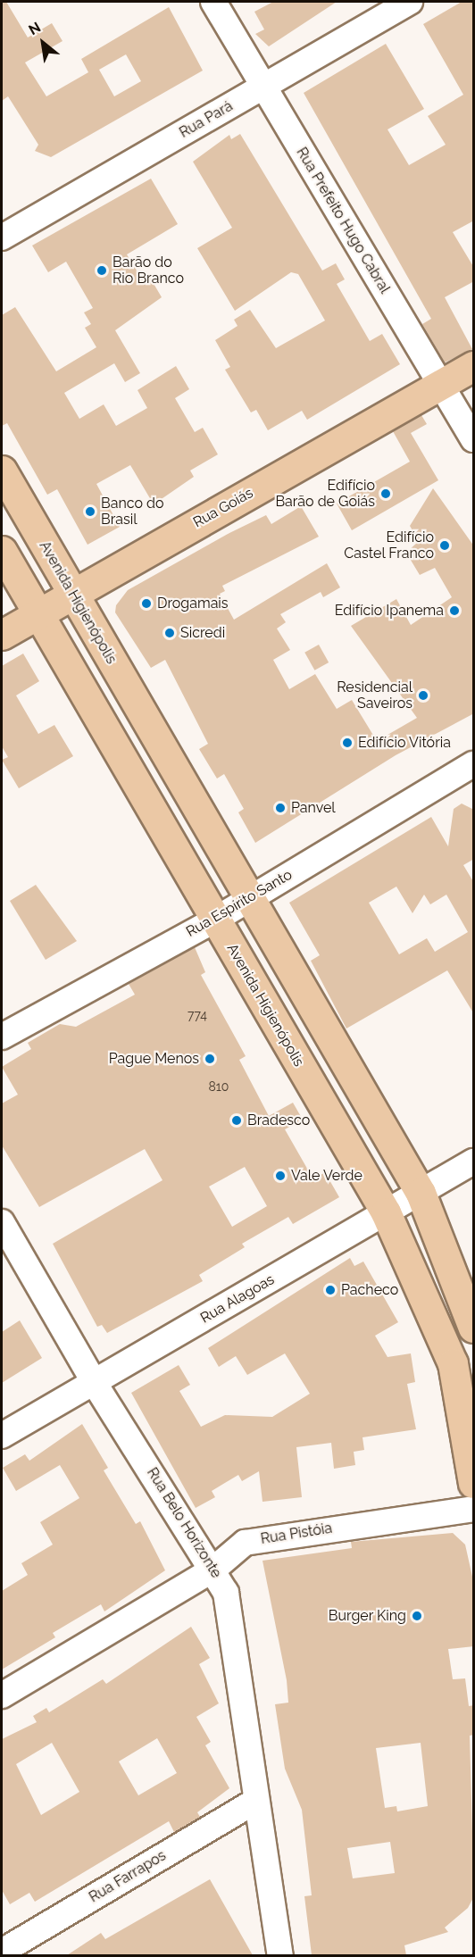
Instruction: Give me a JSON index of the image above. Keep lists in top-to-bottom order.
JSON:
{
  "streets": {
    "main road": ["Rua Goiás", "Avenida Higienópolis"],
    "street": [
      "Rua Pará",
      "Rua Prefeito Hugo Cabral",
      "Rua Espírito Santo",
      "Rua Alagoas",
      "Rua Belo Horizonte",
      "Rua Pistóia",
      "Rua Farrapos"
    ]
  },
  "crossings": [
    ["Rua Pará", "Rua Prefeito Hugo Cabral"],
    ["Rua Prefeito Hugo Cabral", "Rua Goiás"],
    ["Rua Goiás", "Avenida Higienópolis"],
    ["Avenida Higienópolis", "Rua Espírito Santo"],
    ["Avenida Higienópolis", "Rua Alagoas"],
    ["Rua Alagoas", "Rua Belo Horizonte"],
    ["Rua Belo Horizonte", "Rua Pistóia"],
    ["Rua Belo Horizonte", "Rua Farrapos"]
  ],
  "places": [
    "Barão do Rio Branco",
    "Edifício Barão de Goiás",
    "Banco do Brasil",
    "Edifício Castel Franco",
    "Drogamais",
    "Edifício Ipanema",
    "Sicredi",
    "Residencial Saveiros",
    "Edifício Vitória",
    "Panvel",
    "Pague Menos",
    "Bradesco",
    "Vale Verde",
    "Pacheco",
    "Burger King"
  ],
  "house_numbers": ["774", "810"],
  "north": "top left"
}
